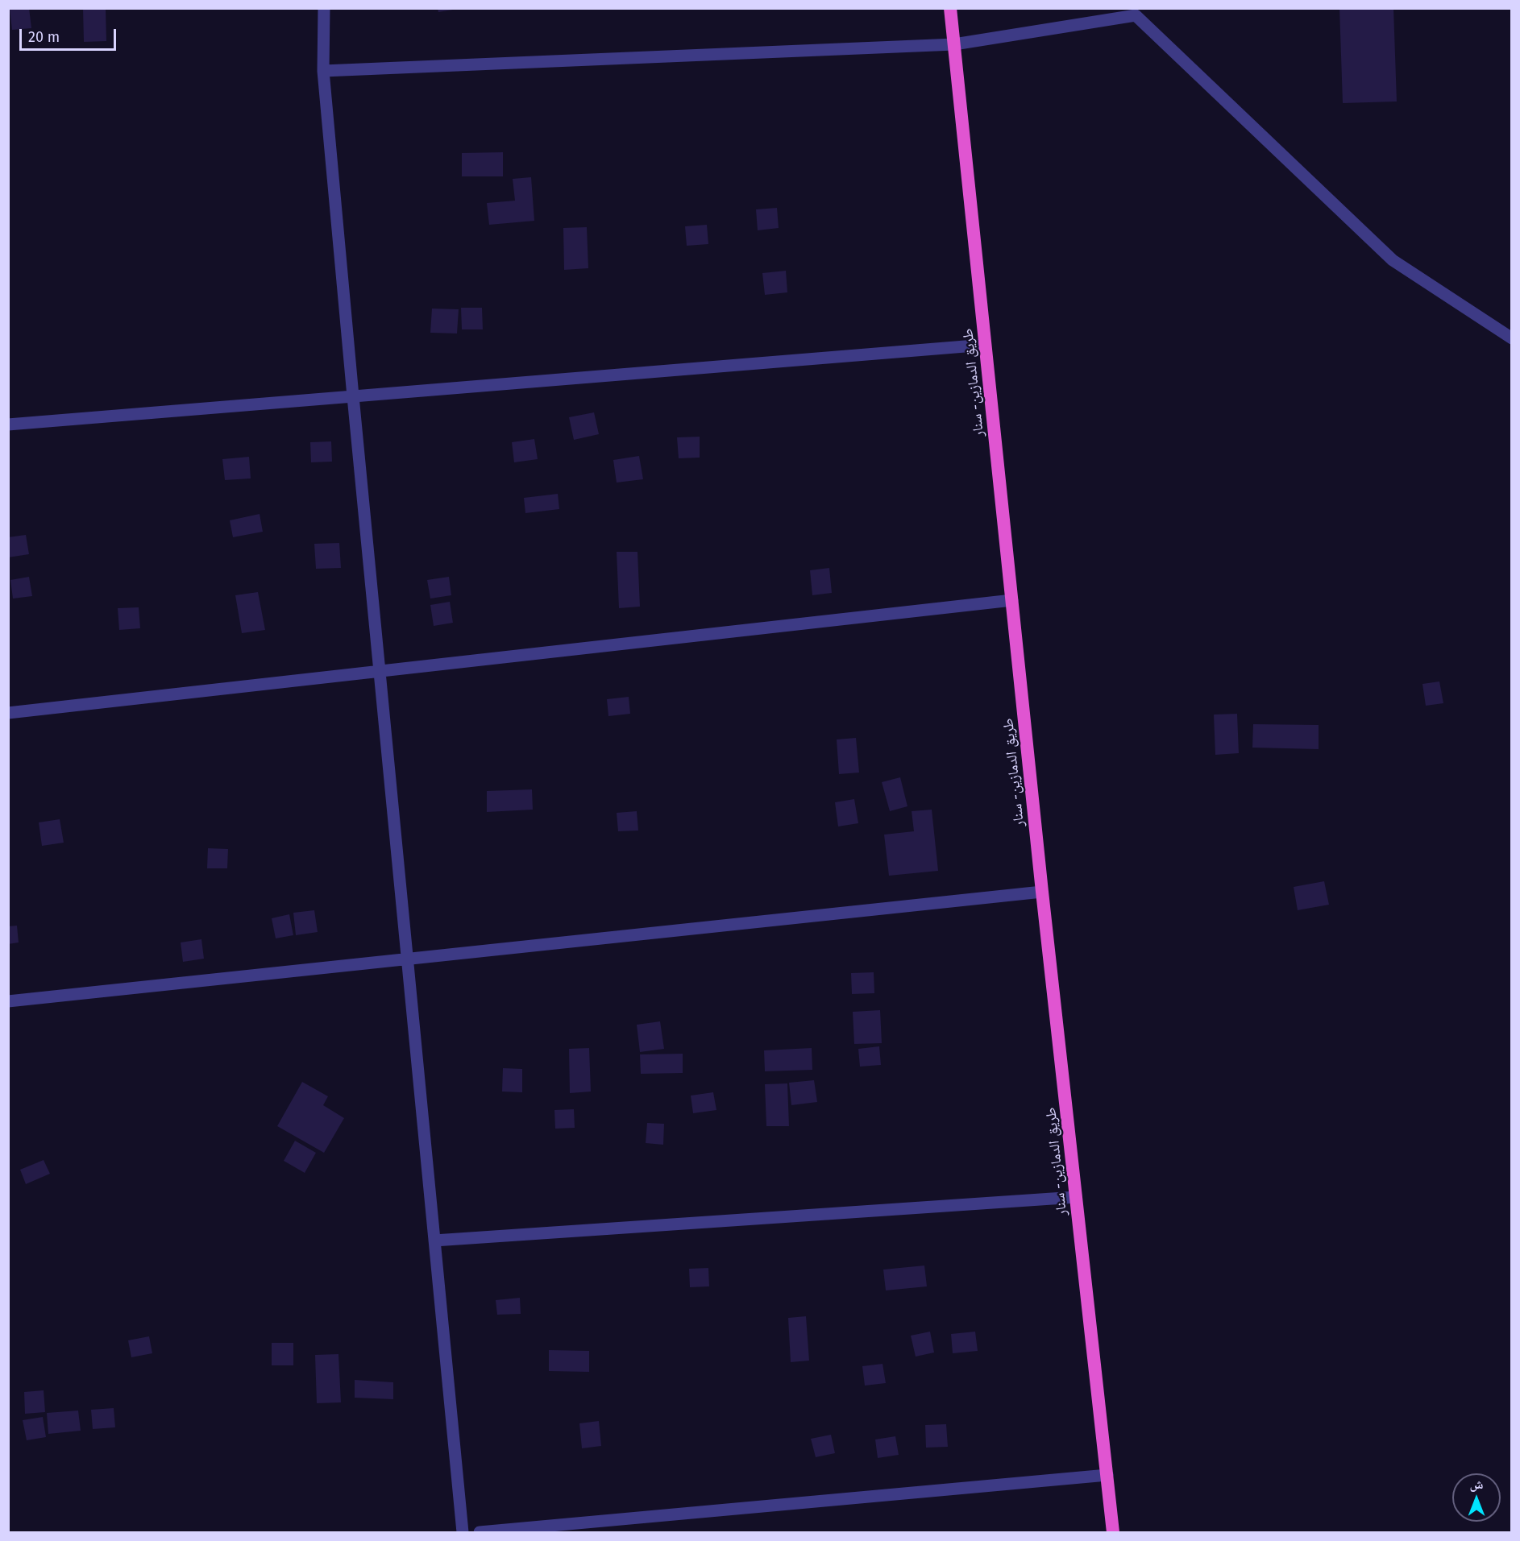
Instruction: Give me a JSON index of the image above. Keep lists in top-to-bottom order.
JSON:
{
  "streets": {
    "highway": ["طريق الدمازين- سنار"]
  },
  "scale_bar": "20 m",
  "north": "top"
}
